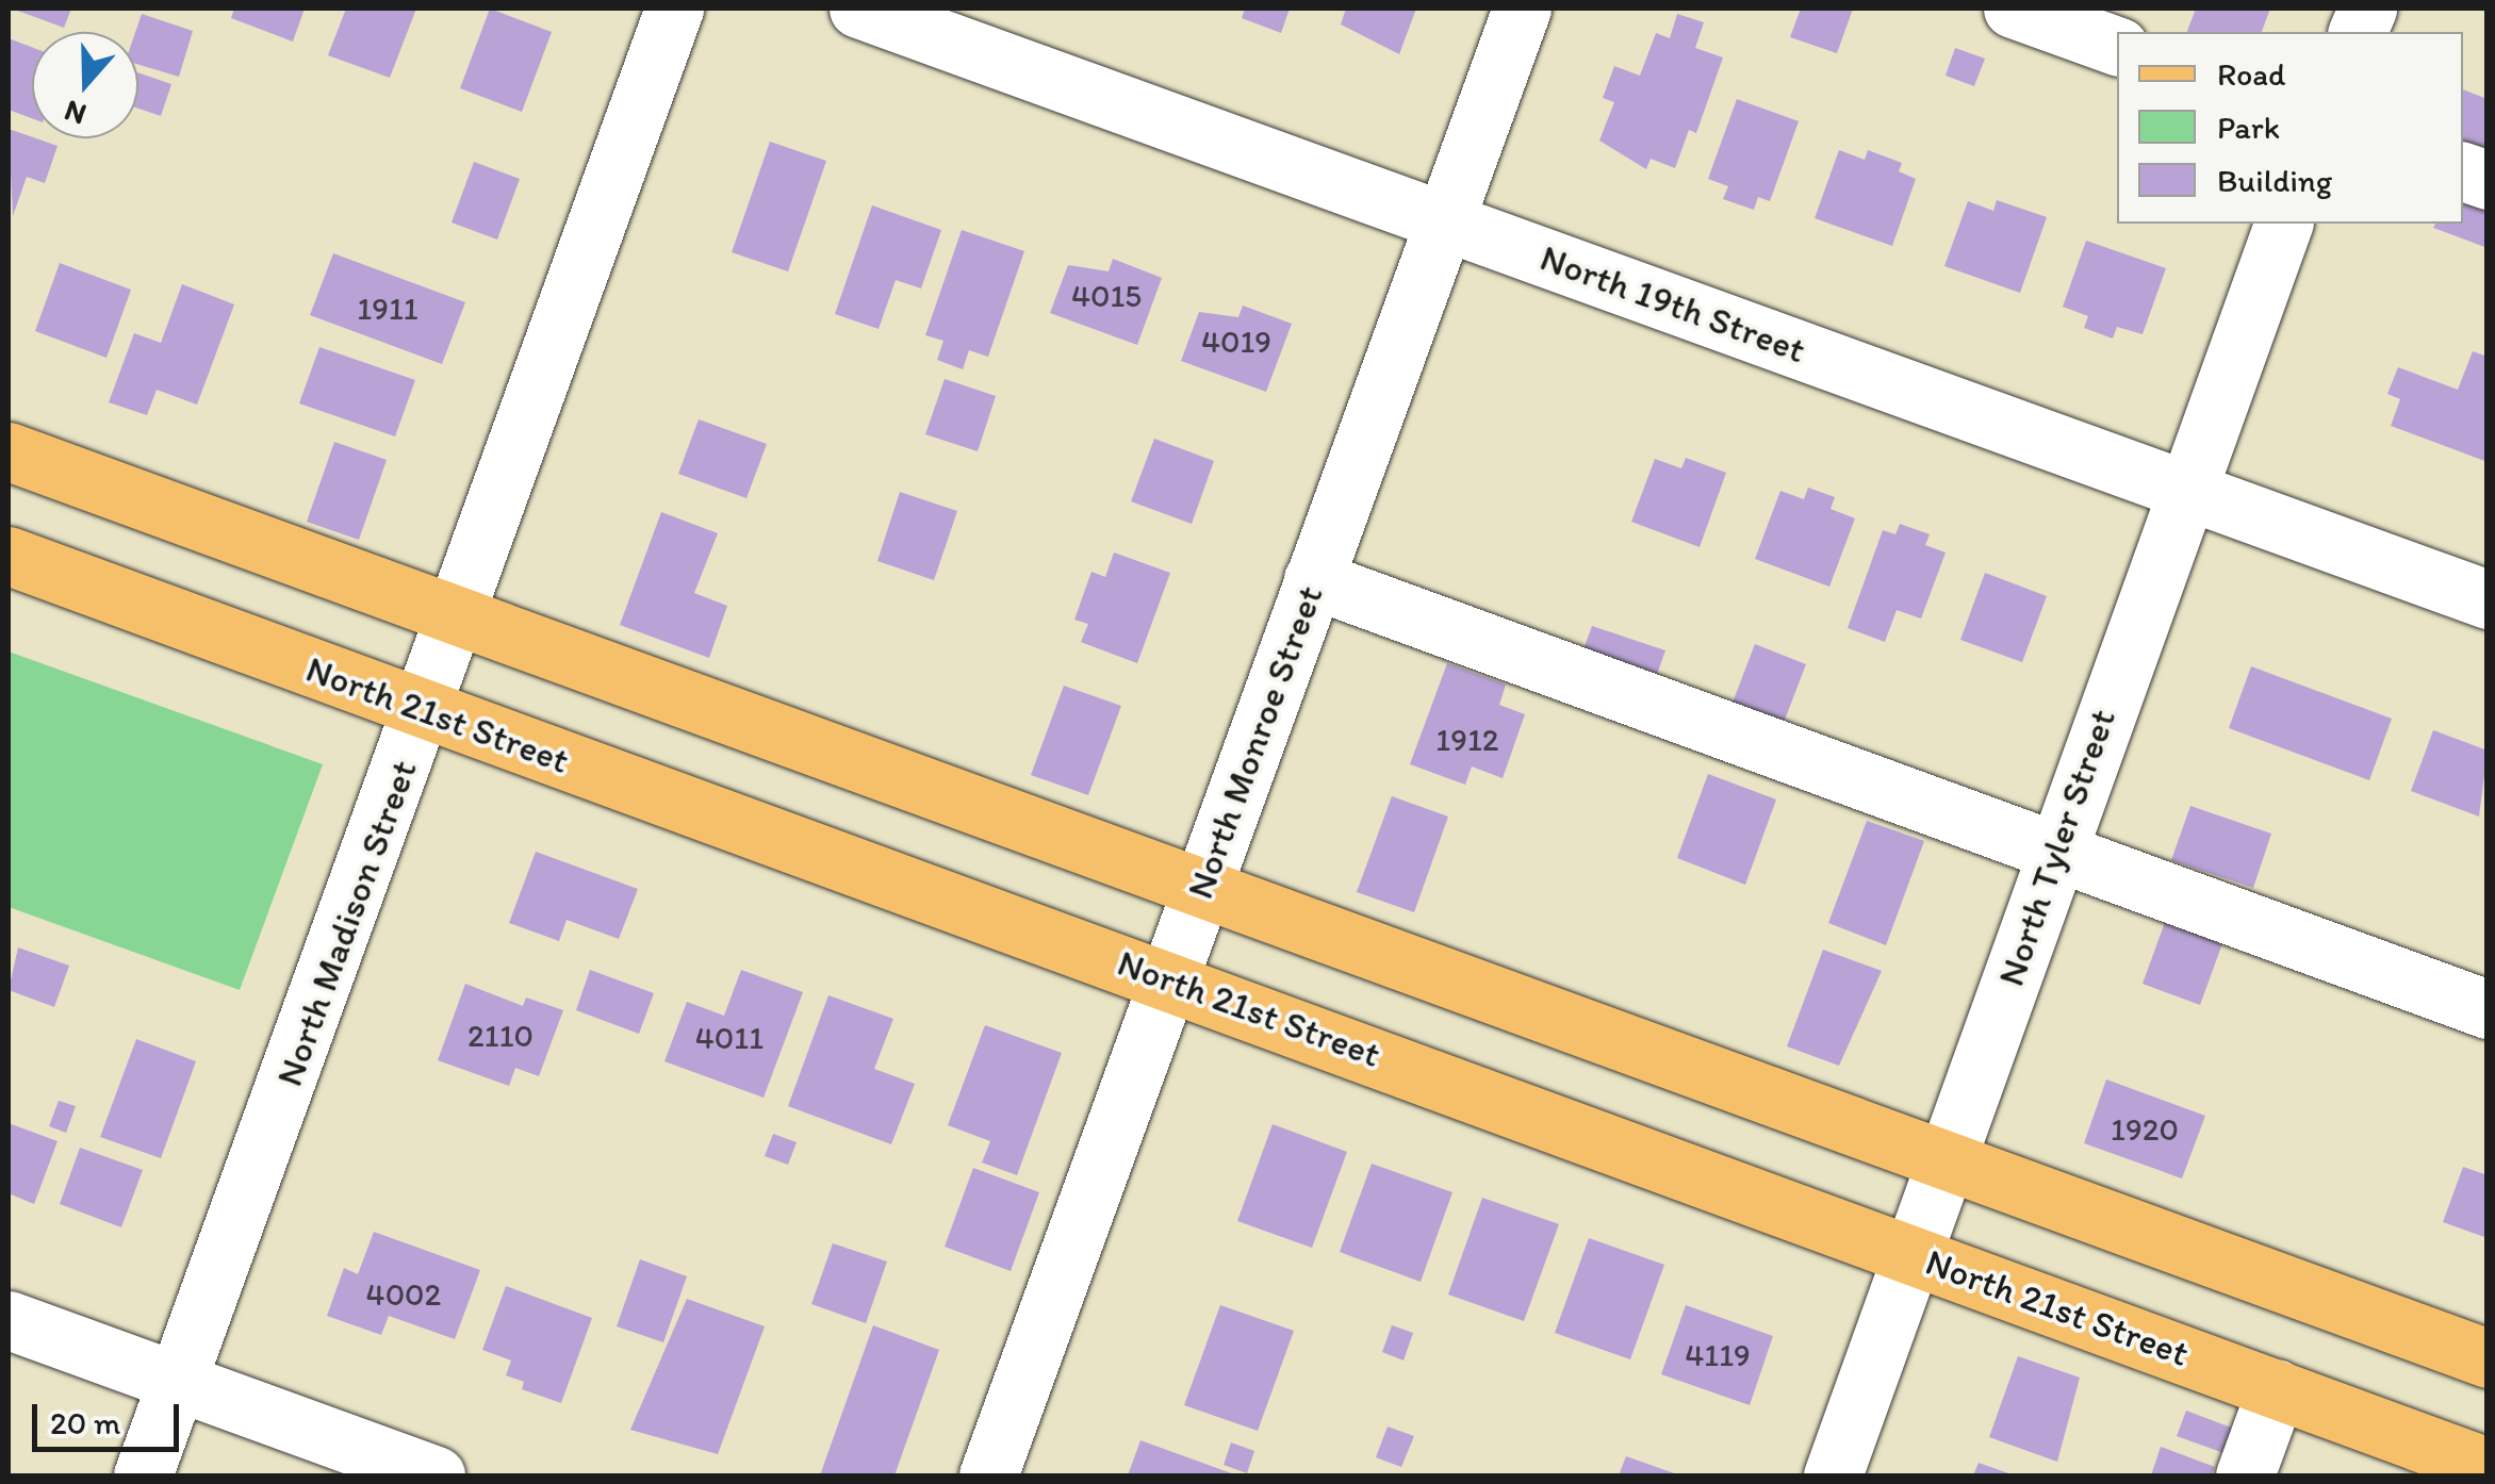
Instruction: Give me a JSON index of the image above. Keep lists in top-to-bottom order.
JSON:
{
  "streets": {
    "main road": ["North 21st Street"],
    "street": [
      "North 19th Street",
      "North Monroe Street",
      "North Tyler Street",
      "North Madison Street"
    ]
  },
  "crossings": [
    ["North 19th Street", "North Monroe Street"],
    ["North 19th Street", "North Tyler Street"],
    ["North 21st Street", "North Monroe Street"],
    ["North 21st Street", "North Tyler Street"],
    ["North 21st Street", "North Madison Street"]
  ],
  "house_numbers": [
    "4015",
    "1911",
    "4019",
    "1912",
    "2110",
    "4011",
    "1920",
    "4002",
    "4119"
  ],
  "legend": ["Road", "Park", "Building"],
  "scale_bar": "20 m",
  "north": "bottom"
}
